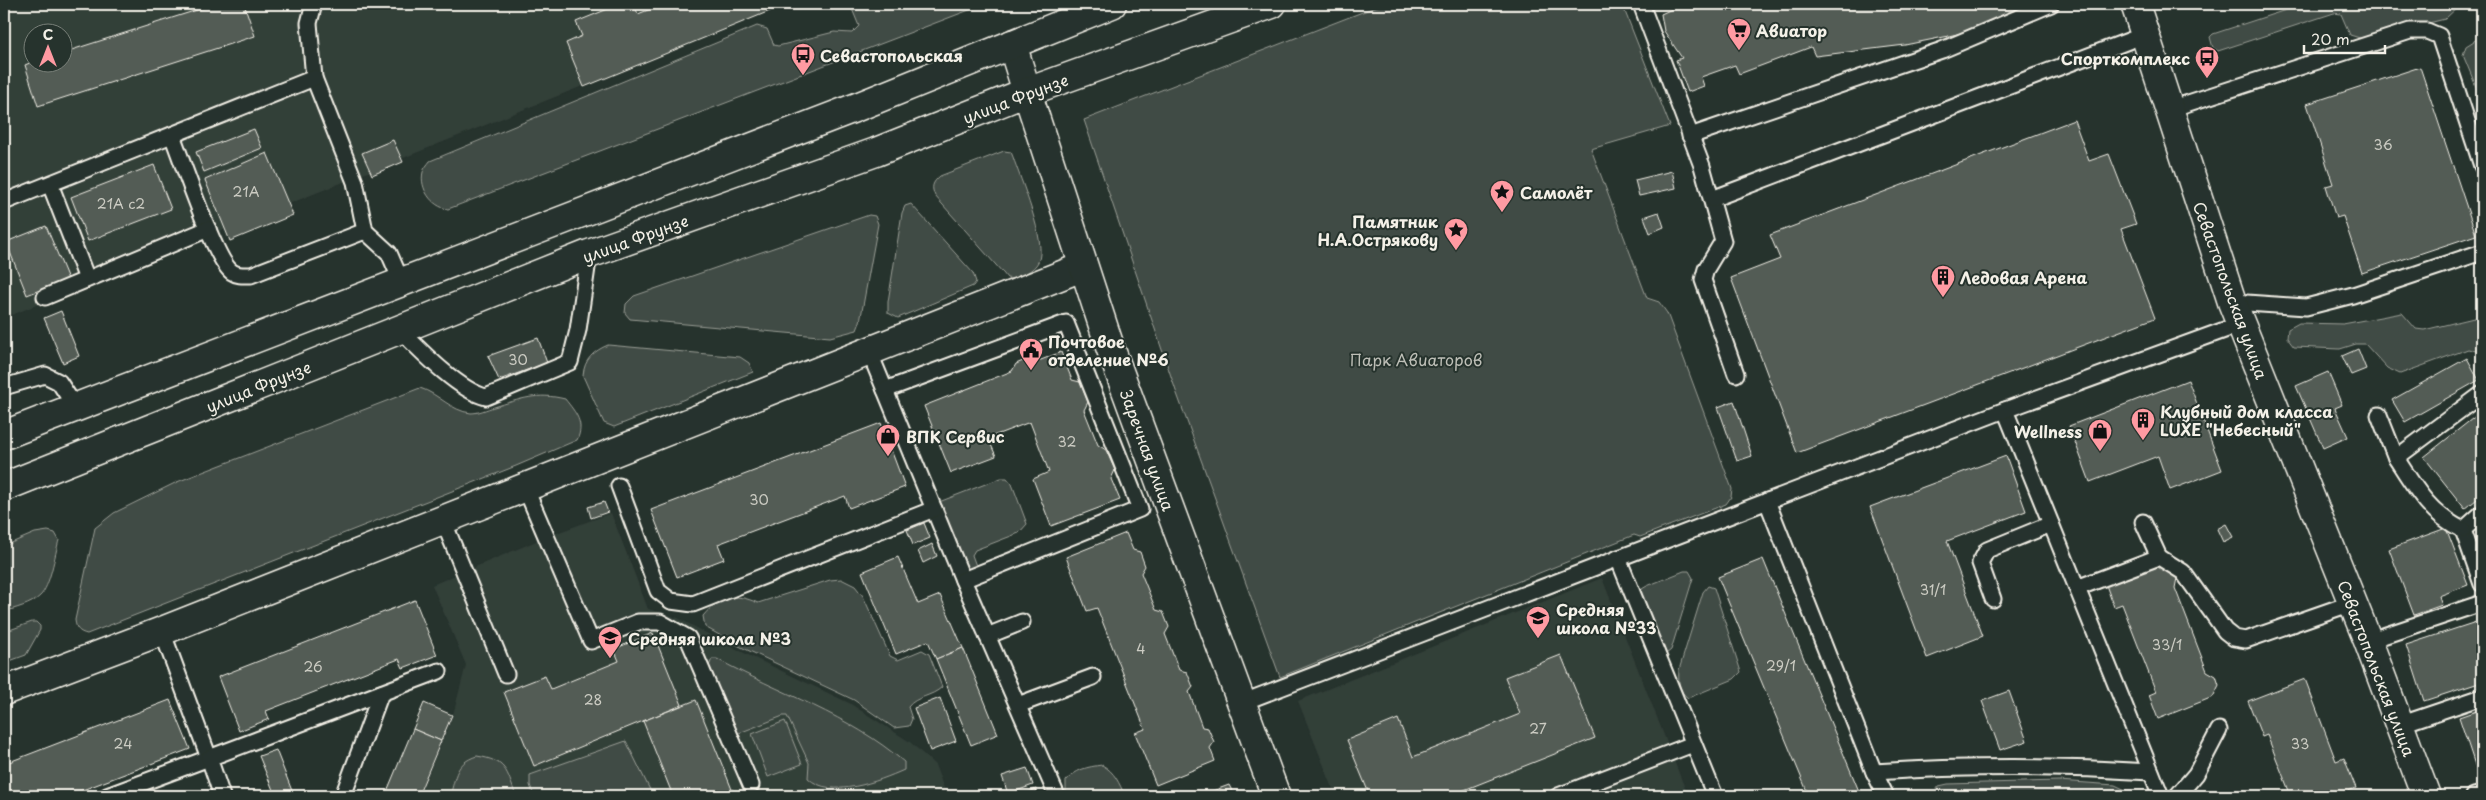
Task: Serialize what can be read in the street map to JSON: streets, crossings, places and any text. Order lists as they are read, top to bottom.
{
  "streets": {
    "main road": ["улица Фрунзе", "Севастопольская улица", "Заречная улица"]
  },
  "crossings": [
    ["улица Фрунзе", "Заречная улица"]
  ],
  "parks": ["Парк Авиаторов"],
  "places": {
    "supermarket": ["Авиатор"],
    "bus stop": ["Севастопольская", "Спорткомплекс"],
    "place": ["Самолёт", "Памятник Н.А.Острякову"],
    "building": ["Ледовая Арена", "Клубный дом класса LUXE \"Небесный\""],
    "public building": ["Почтовое отделение №6"],
    "shop": ["Wellness", "ВПК Сервис"],
    "school or university": ["Средняя школа №33", "Средняя школа №3"]
  },
  "house_numbers": [
    "36",
    "21А",
    "21А с2",
    "30",
    "32",
    "30",
    "31/1",
    "33/1",
    "4",
    "29/1",
    "26",
    "28",
    "27",
    "24",
    "33"
  ],
  "scale_bar": "20 m",
  "north": "top"
}
